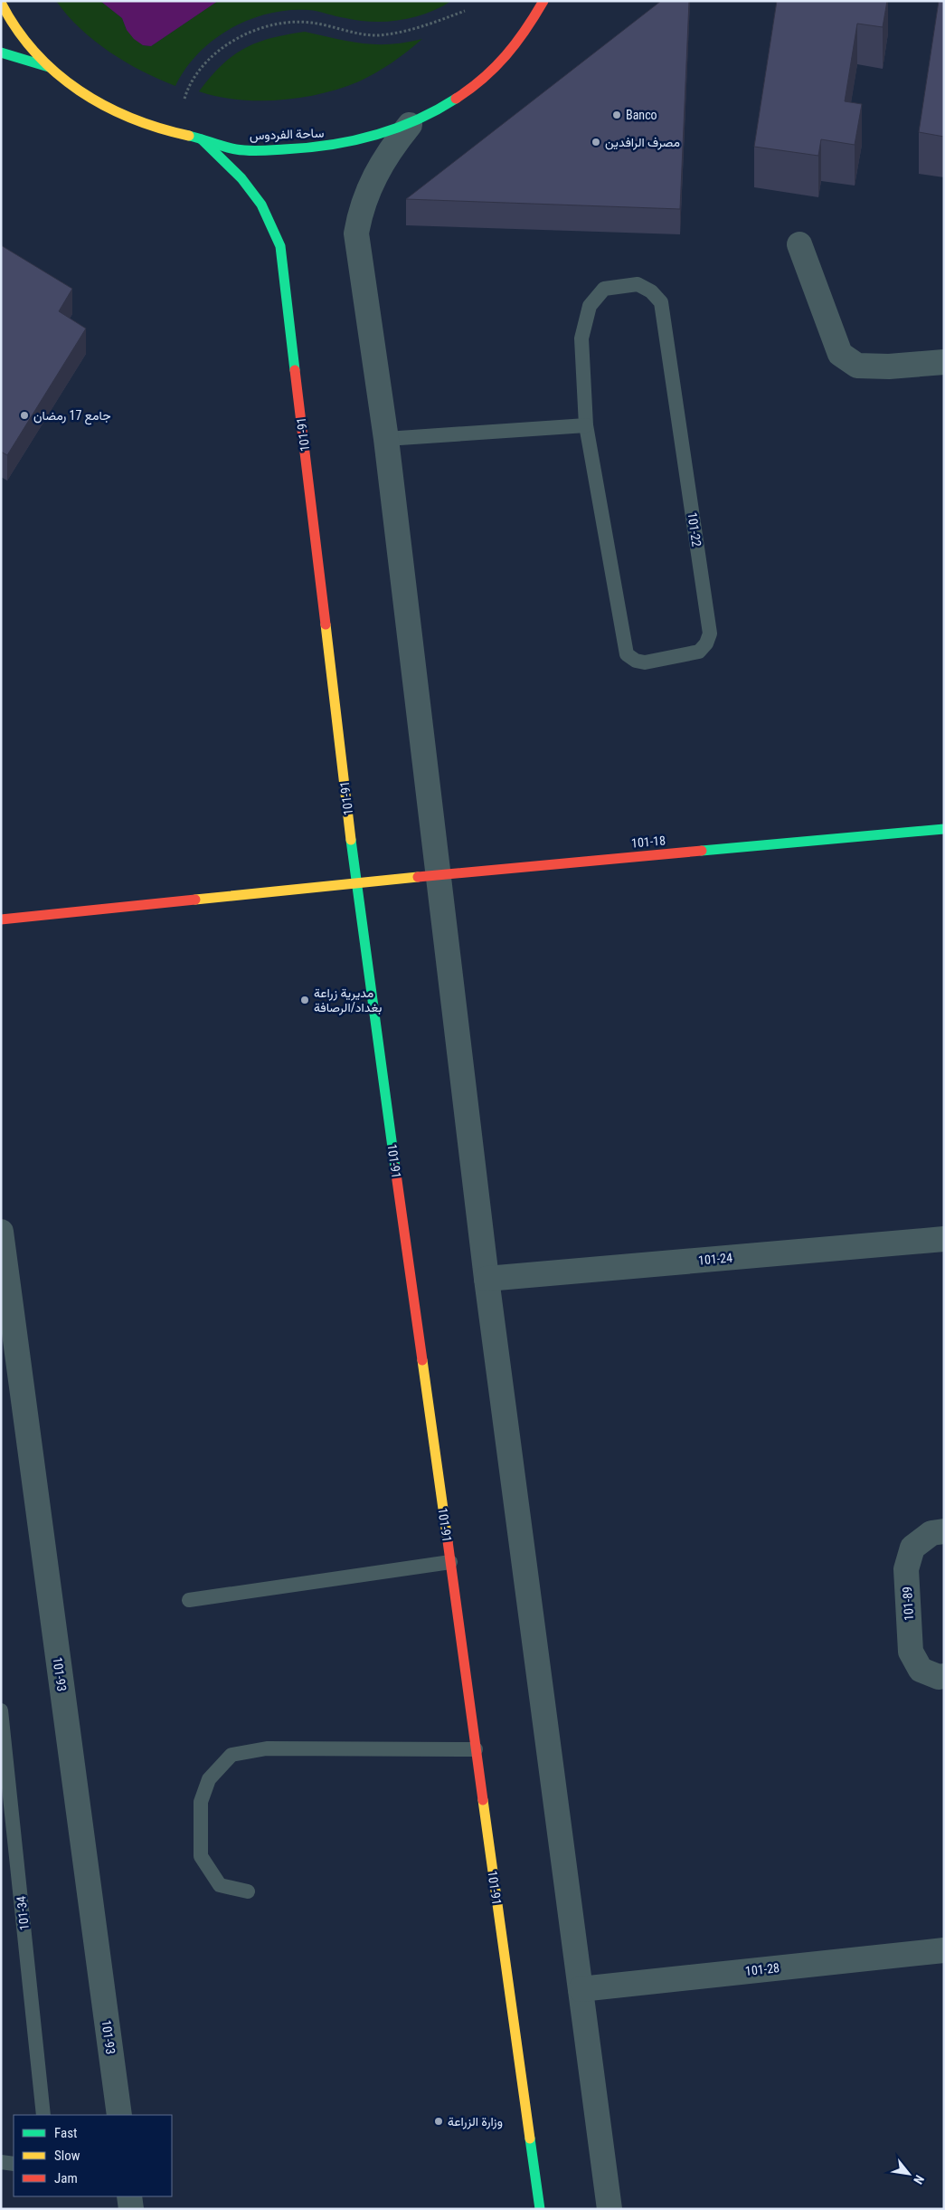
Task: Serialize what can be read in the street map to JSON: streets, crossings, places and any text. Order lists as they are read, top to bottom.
{
  "streets": {
    "street": [
      "ساحة الفردوس",
      "101-91",
      "101-18",
      "101-24",
      "101-89",
      "101-93",
      "101-28"
    ],
    "lane": ["101-22", "101-34"]
  },
  "crossings": [
    ["ساحة الفردوس", "101-91"],
    ["101-91", "101-18"]
  ],
  "places": [
    "Banco",
    "مصرف الرافدين",
    "جامع 17 رمضان",
    "مديرية زراعة بغداد/الرصافة",
    "وزارة الزراعة"
  ],
  "legend": ["Fast", "Slow", "Jam"],
  "north": "bottom right"
}
